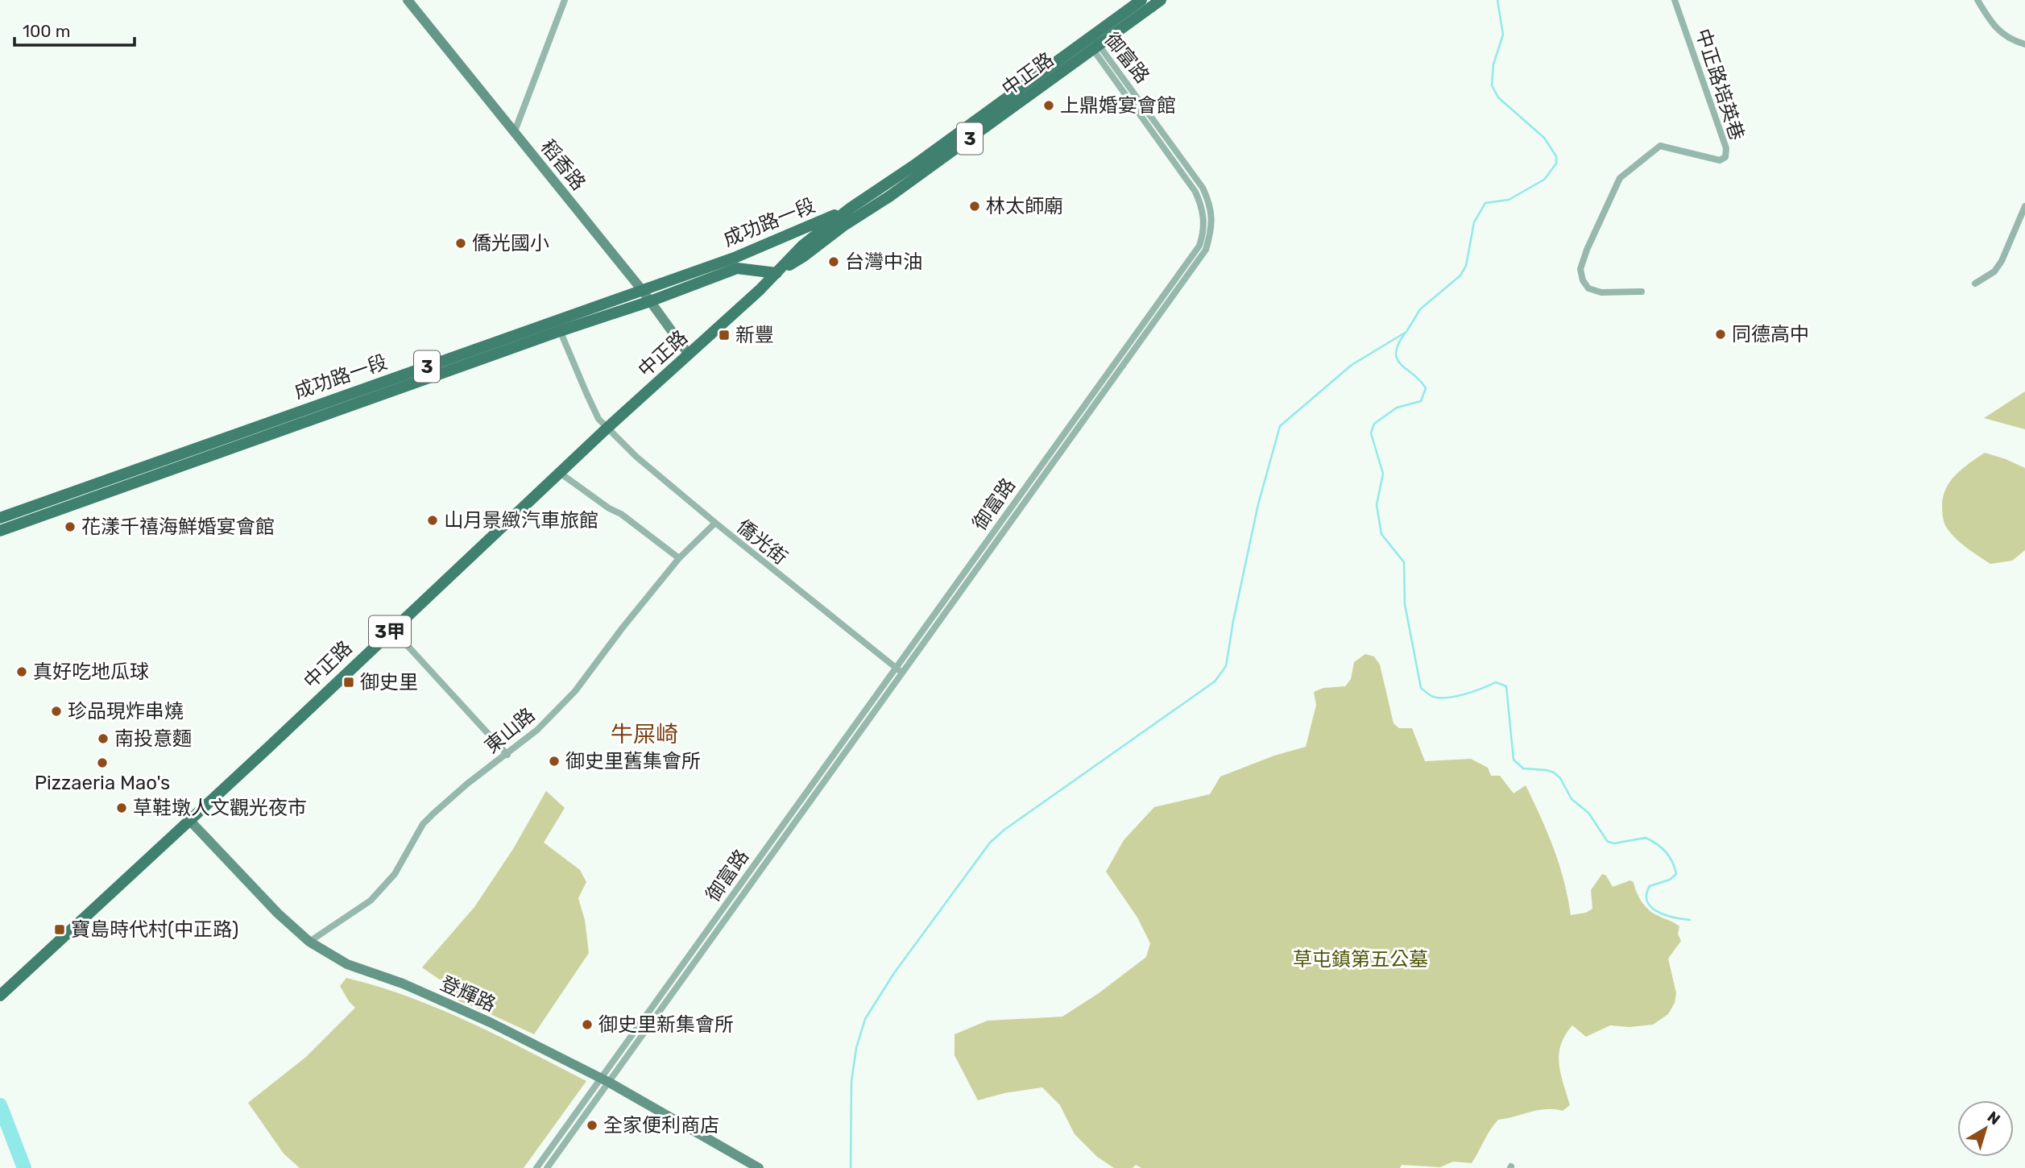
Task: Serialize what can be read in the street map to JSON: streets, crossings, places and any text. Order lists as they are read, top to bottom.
{
  "streets": {
    "main road": [
      "中正路",
      "3",
      "成功路一段",
      "3甲"
    ],
    "street": [
      "御富路",
      "中正路培英巷",
      "稻香路",
      "僑光街",
      "東山路",
      "登輝路"
    ]
  },
  "crossings": [
    ["御富路", "中正路"],
    ["御富路", "僑光街"],
    ["御富路", "登輝路"],
    ["中正路", "稻香路"],
    ["中正路", "成功路一段"],
    ["中正路", "僑光街"],
    ["中正路", "登輝路"],
    ["稻香路", "成功路一段"],
    ["成功路一段", "僑光街"],
    ["僑光街", "東山路"],
    ["東山路", "登輝路"]
  ],
  "districts": ["牛屎崎"],
  "parks": ["草屯鎮第五公墓"],
  "places": {
    "other": [
      "上鼎婚宴會館",
      "林太師廟",
      "僑光國小",
      "台灣中油",
      "同德高中",
      "山月景緻汽車旅館",
      "花漾千禧海鮮婚宴會館",
      "真好吃地瓜球",
      "珍品現炸串燒",
      "南投意麵",
      "御史里舊集會所",
      "Pizzaeria Mao's",
      "草鞋墩人文觀光夜市",
      "御史里新集會所",
      "全家便利商店"
    ],
    "transit": ["新豐", "御史里", "寶島時代村(中正路)"]
  },
  "scale_bar": "100 m",
  "north": "top right"
}
